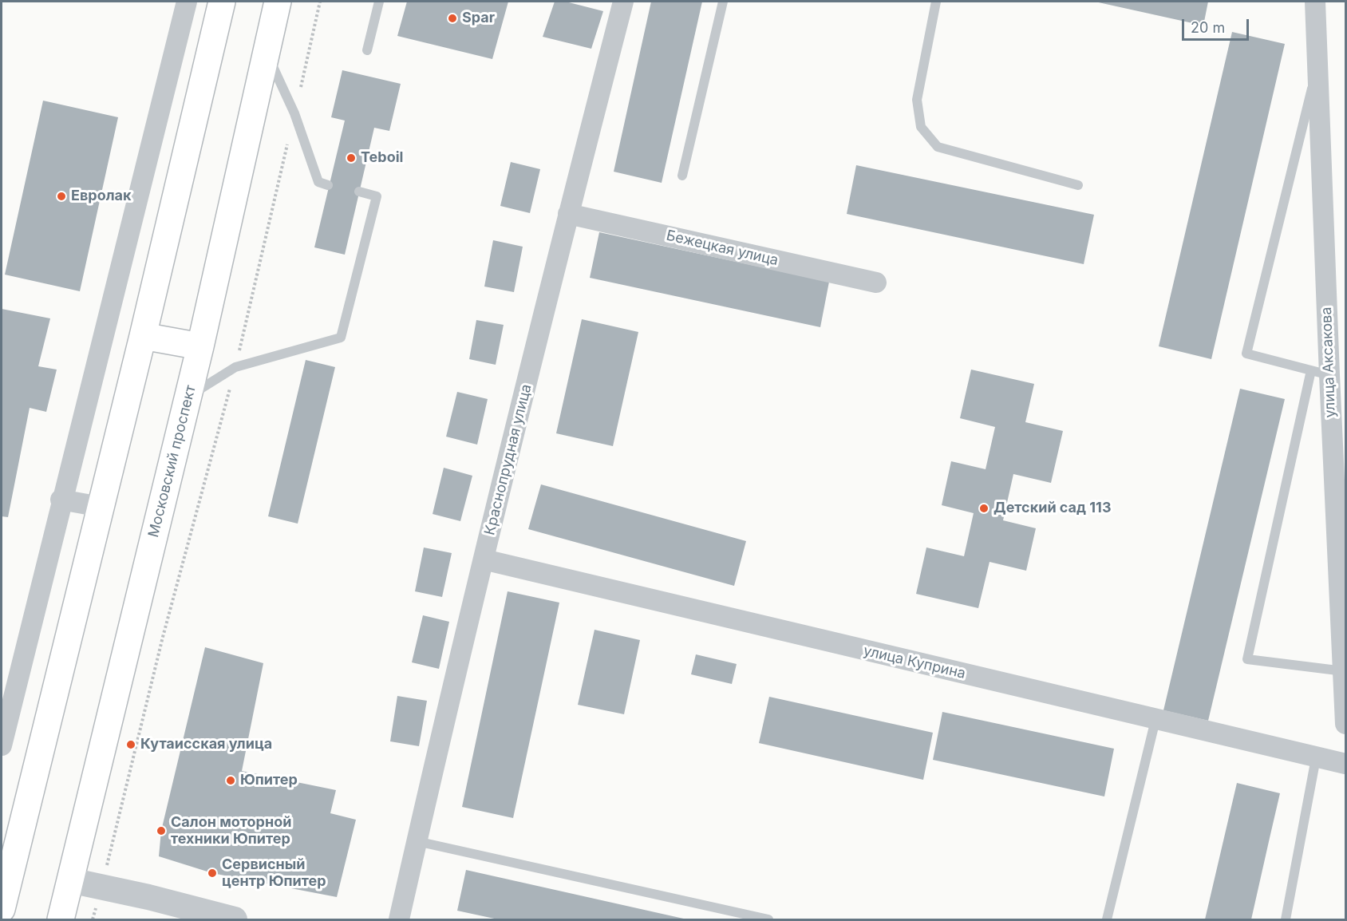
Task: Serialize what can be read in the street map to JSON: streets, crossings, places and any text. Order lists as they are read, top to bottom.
{
  "streets": {
    "main road": ["Московский проспект"],
    "street": [
      "Бежецкая улица",
      "улица Аксакова",
      "Краснопрудная улица",
      "улица Куприна"
    ]
  },
  "crossings": [
    ["Бежецкая улица", "Краснопрудная улица"],
    ["Краснопрудная улица", "улица Куприна"]
  ],
  "places": [
    "Spar",
    "Teboil",
    "Евролак",
    "Детский сад 113",
    "Кутаисская улица",
    "Юпитер",
    "Салон моторной техники Юпитер",
    "Сервисный центр Юпитер"
  ],
  "scale_bar": "20 m"
}
